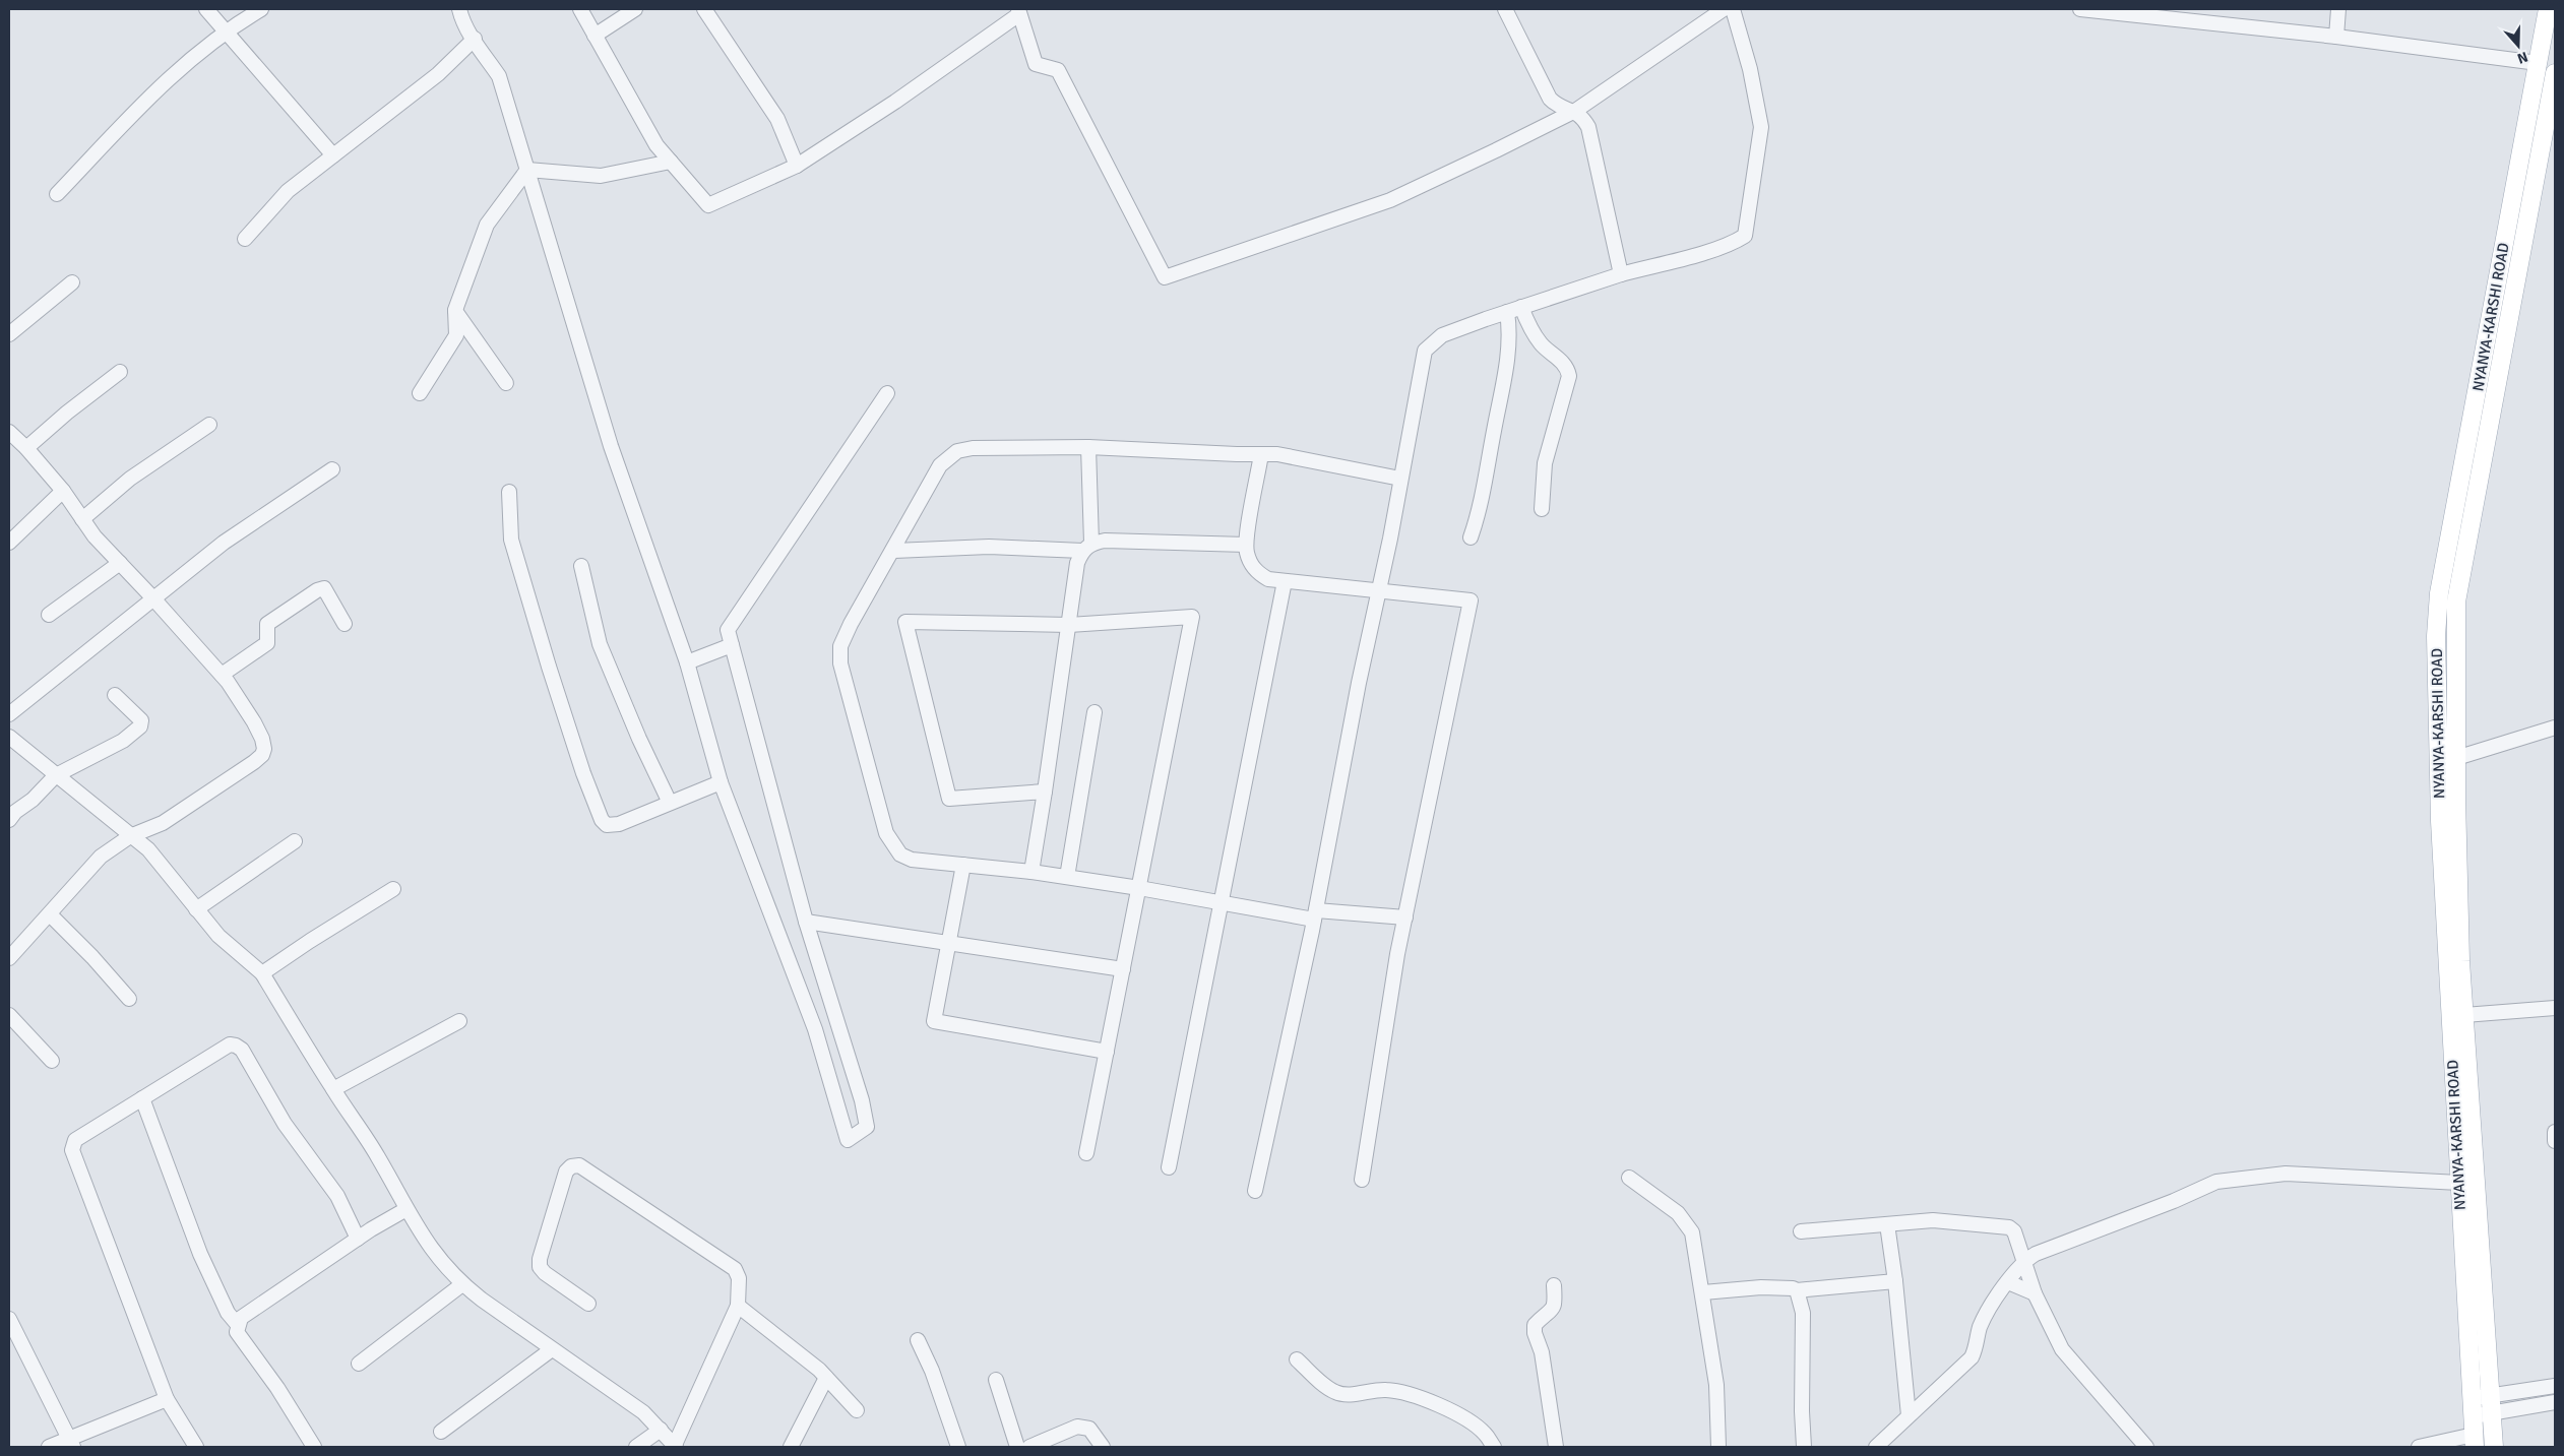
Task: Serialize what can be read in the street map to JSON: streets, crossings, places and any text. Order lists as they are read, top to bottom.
{
  "streets": {
    "main road": ["NYANYA-KARSHI ROAD"]
  },
  "north": "bottom"
}
